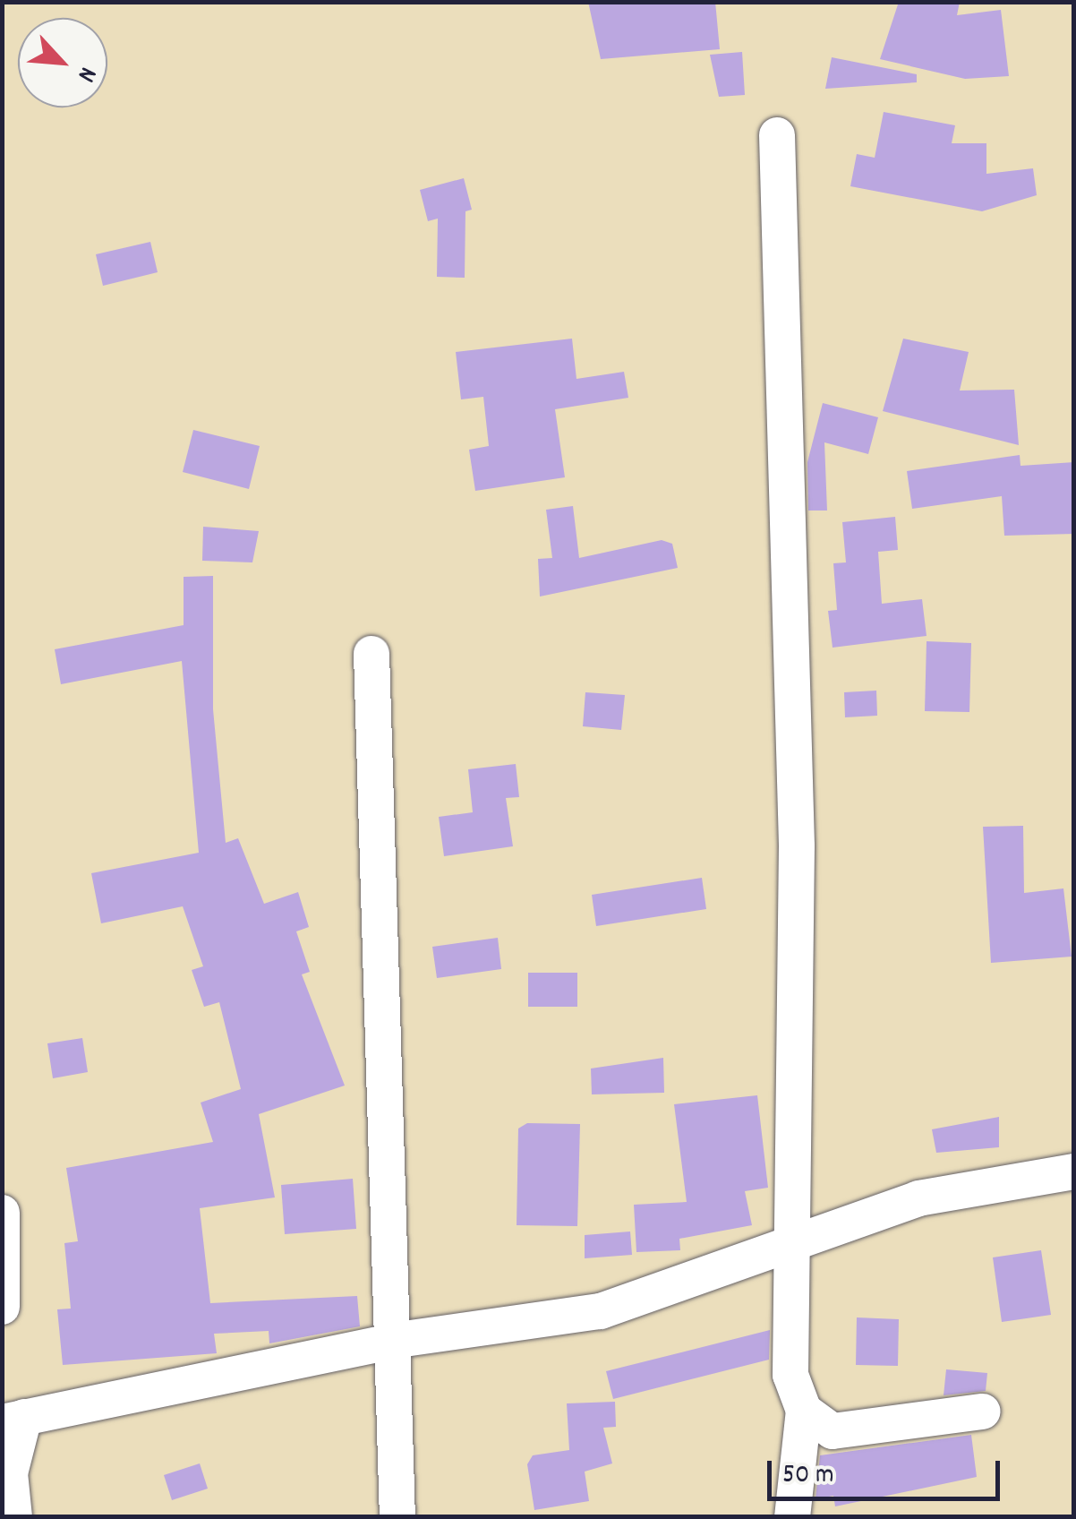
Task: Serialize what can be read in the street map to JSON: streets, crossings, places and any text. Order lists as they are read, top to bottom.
{
  "scale_bar": "50 m",
  "north": "bottom right"
}
